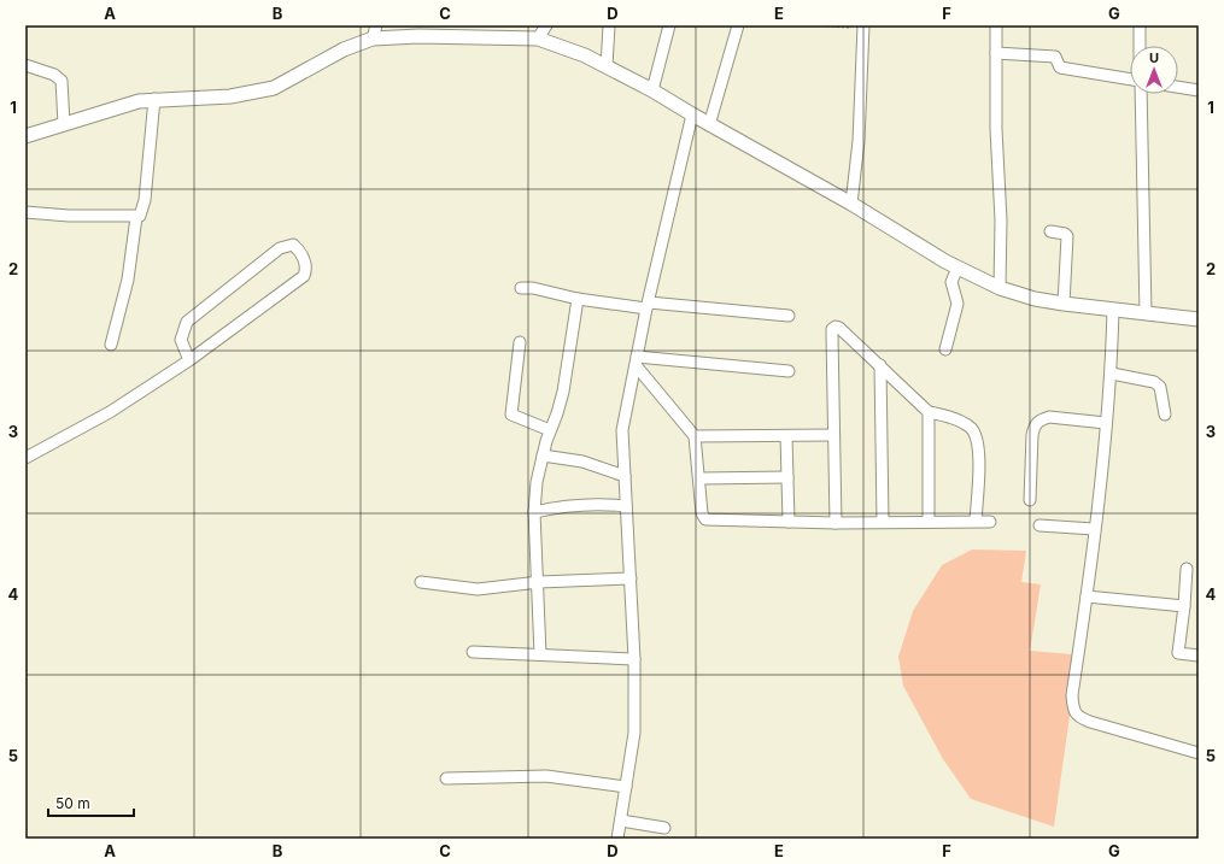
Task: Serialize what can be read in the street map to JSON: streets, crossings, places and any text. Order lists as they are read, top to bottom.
{
  "scale_bar": "50 m",
  "north": "top",
  "grid": {
    "columns": [
      "A",
      "B",
      "C",
      "D",
      "E",
      "F",
      "G"
    ],
    "rows": [
      "1",
      "2",
      "3",
      "4",
      "5"
    ]
  }
}
